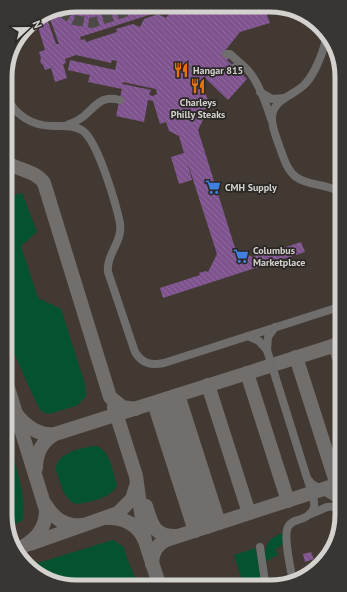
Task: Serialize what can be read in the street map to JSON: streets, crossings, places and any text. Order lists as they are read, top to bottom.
{
  "places": {
    "restaurant": ["Hangar 815", "Charleys Philly Steaks"],
    "supermarket": ["CMH Supply", "Columbus Marketplace"]
  },
  "north": "right"
}
